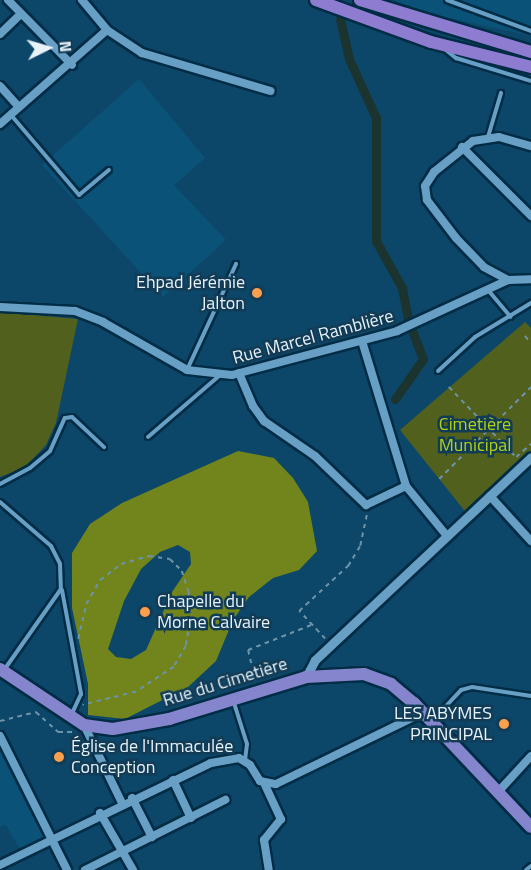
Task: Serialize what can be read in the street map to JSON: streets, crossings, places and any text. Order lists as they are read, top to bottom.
{
  "streets": {
    "main road": ["Rue du Cimetière"],
    "street": ["Rue Marcel Ramblière"]
  },
  "parks": ["Cimetière Municipal"],
  "places": [
    "Ehpad Jérémie Jalton",
    "Chapelle du Morne Calvaire",
    "LES ABYMES PRINCIPAL",
    "Église de l'Immaculée Conception"
  ],
  "north": "right"
}
